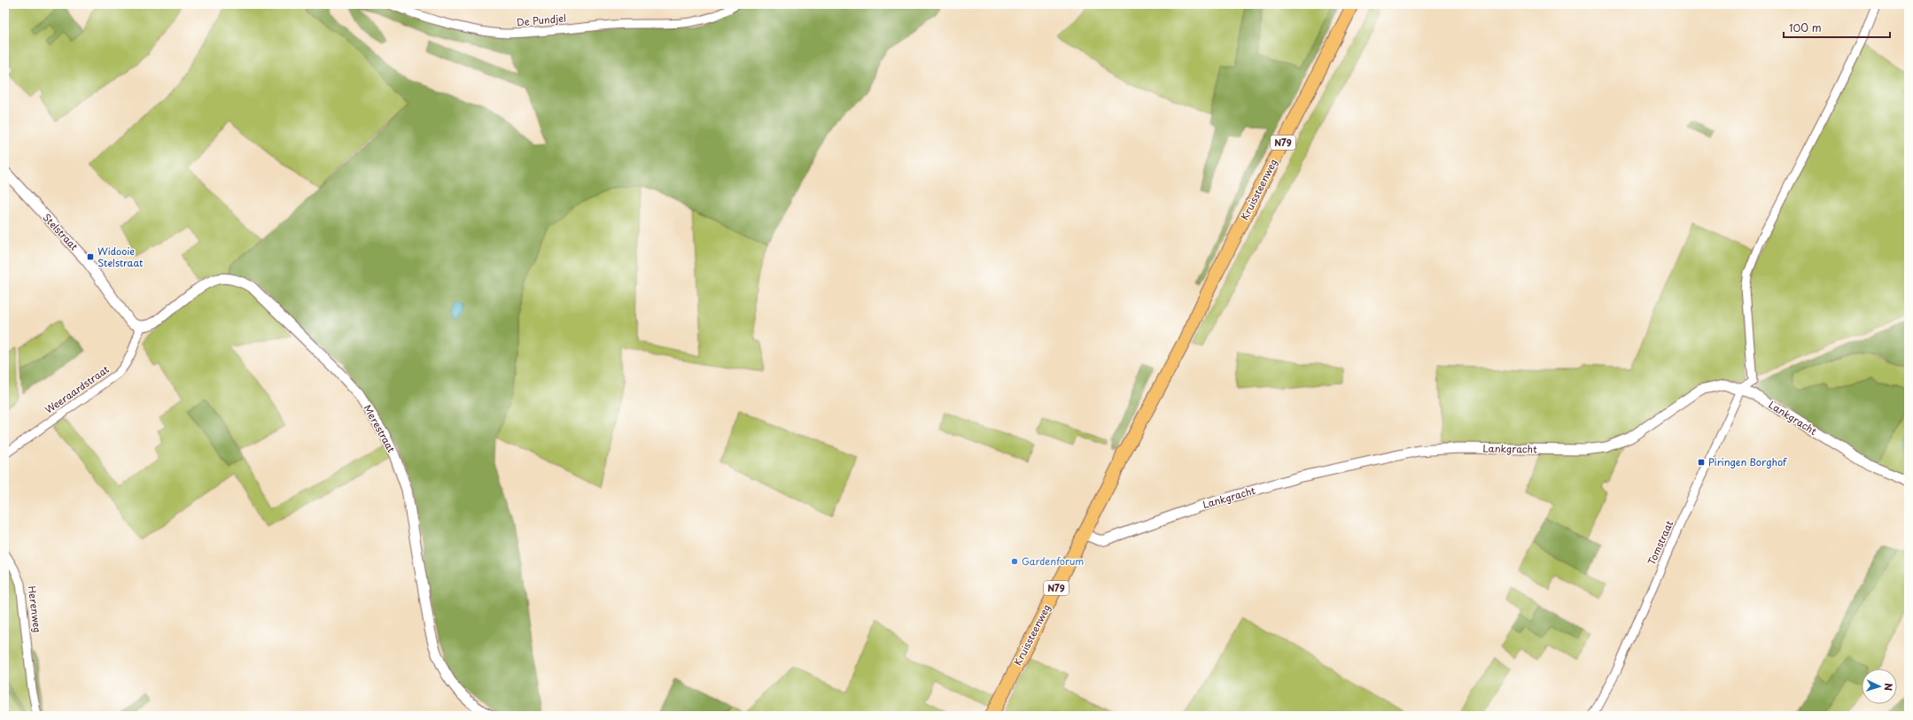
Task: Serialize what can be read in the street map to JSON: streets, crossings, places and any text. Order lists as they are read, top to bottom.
{
  "streets": {
    "main road": ["N79", "Kruissteenweg"],
    "street": [
      "De Pundjel",
      "Stelstraat",
      "Weeraardstraat",
      "Lankgracht",
      "Merestraat",
      "Tomstraat",
      "Herenweg"
    ]
  },
  "crossings": [
    ["Kruissteenweg", "Lankgracht"],
    ["Stelstraat", "Weeraardstraat"],
    ["Stelstraat", "Merestraat"],
    ["Weeraardstraat", "Merestraat"],
    ["Lankgracht", "Tomstraat"]
  ],
  "places": {
    "transit": ["Widooie Stelstraat", "Piringen Borghof"],
    "other": ["Gardenforum"]
  },
  "scale_bar": "100 m",
  "north": "right"
}
